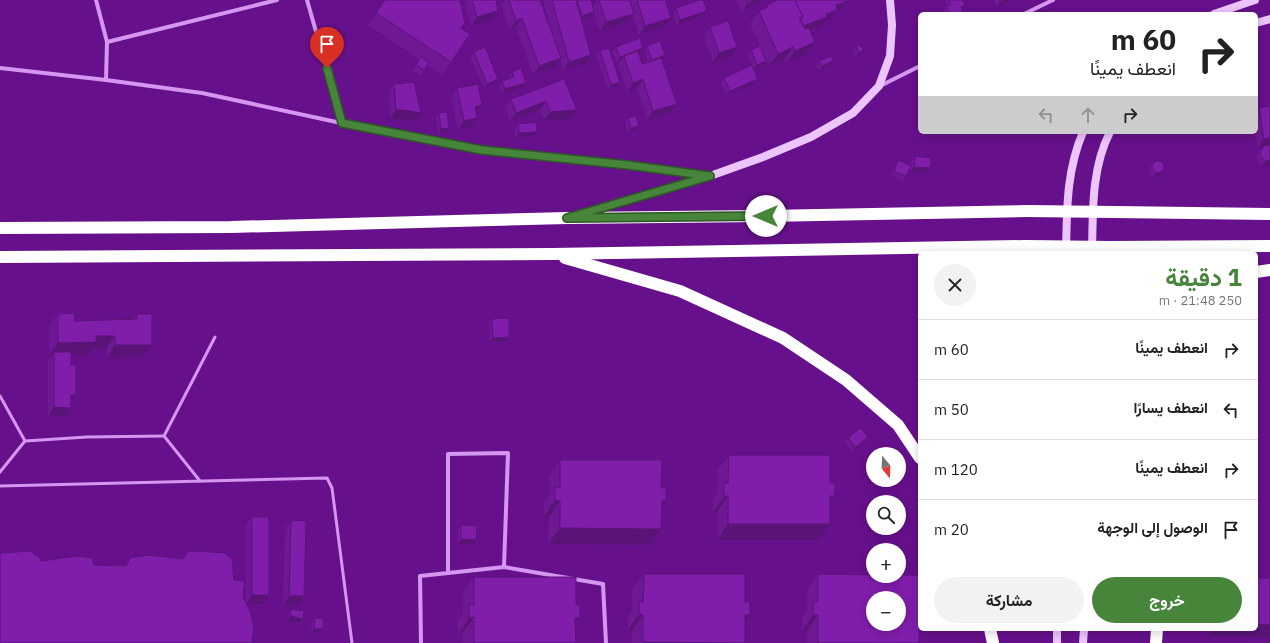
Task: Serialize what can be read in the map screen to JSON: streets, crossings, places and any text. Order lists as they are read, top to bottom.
{
  "north": "bottom",
  "page": {
    "turn": ["60 m", "انعطف يمينًا"],
    "heading": ["1 دقيقة", "250 m · 21:48"],
    "list": [
      {
        "name": "انعطف يمينًا",
        "value": "60 m"
      },
      {
        "name": "انعطف يسارًا",
        "value": "50 m"
      },
      {
        "name": "انعطف يمينًا",
        "value": "120 m"
      },
      {
        "name": "الوصول إلى الوجهة",
        "value": "20 m"
      }
    ],
    "map_buttons": ["+", "−"],
    "buttons": ["خروج", "مشاركة"]
  }
}
